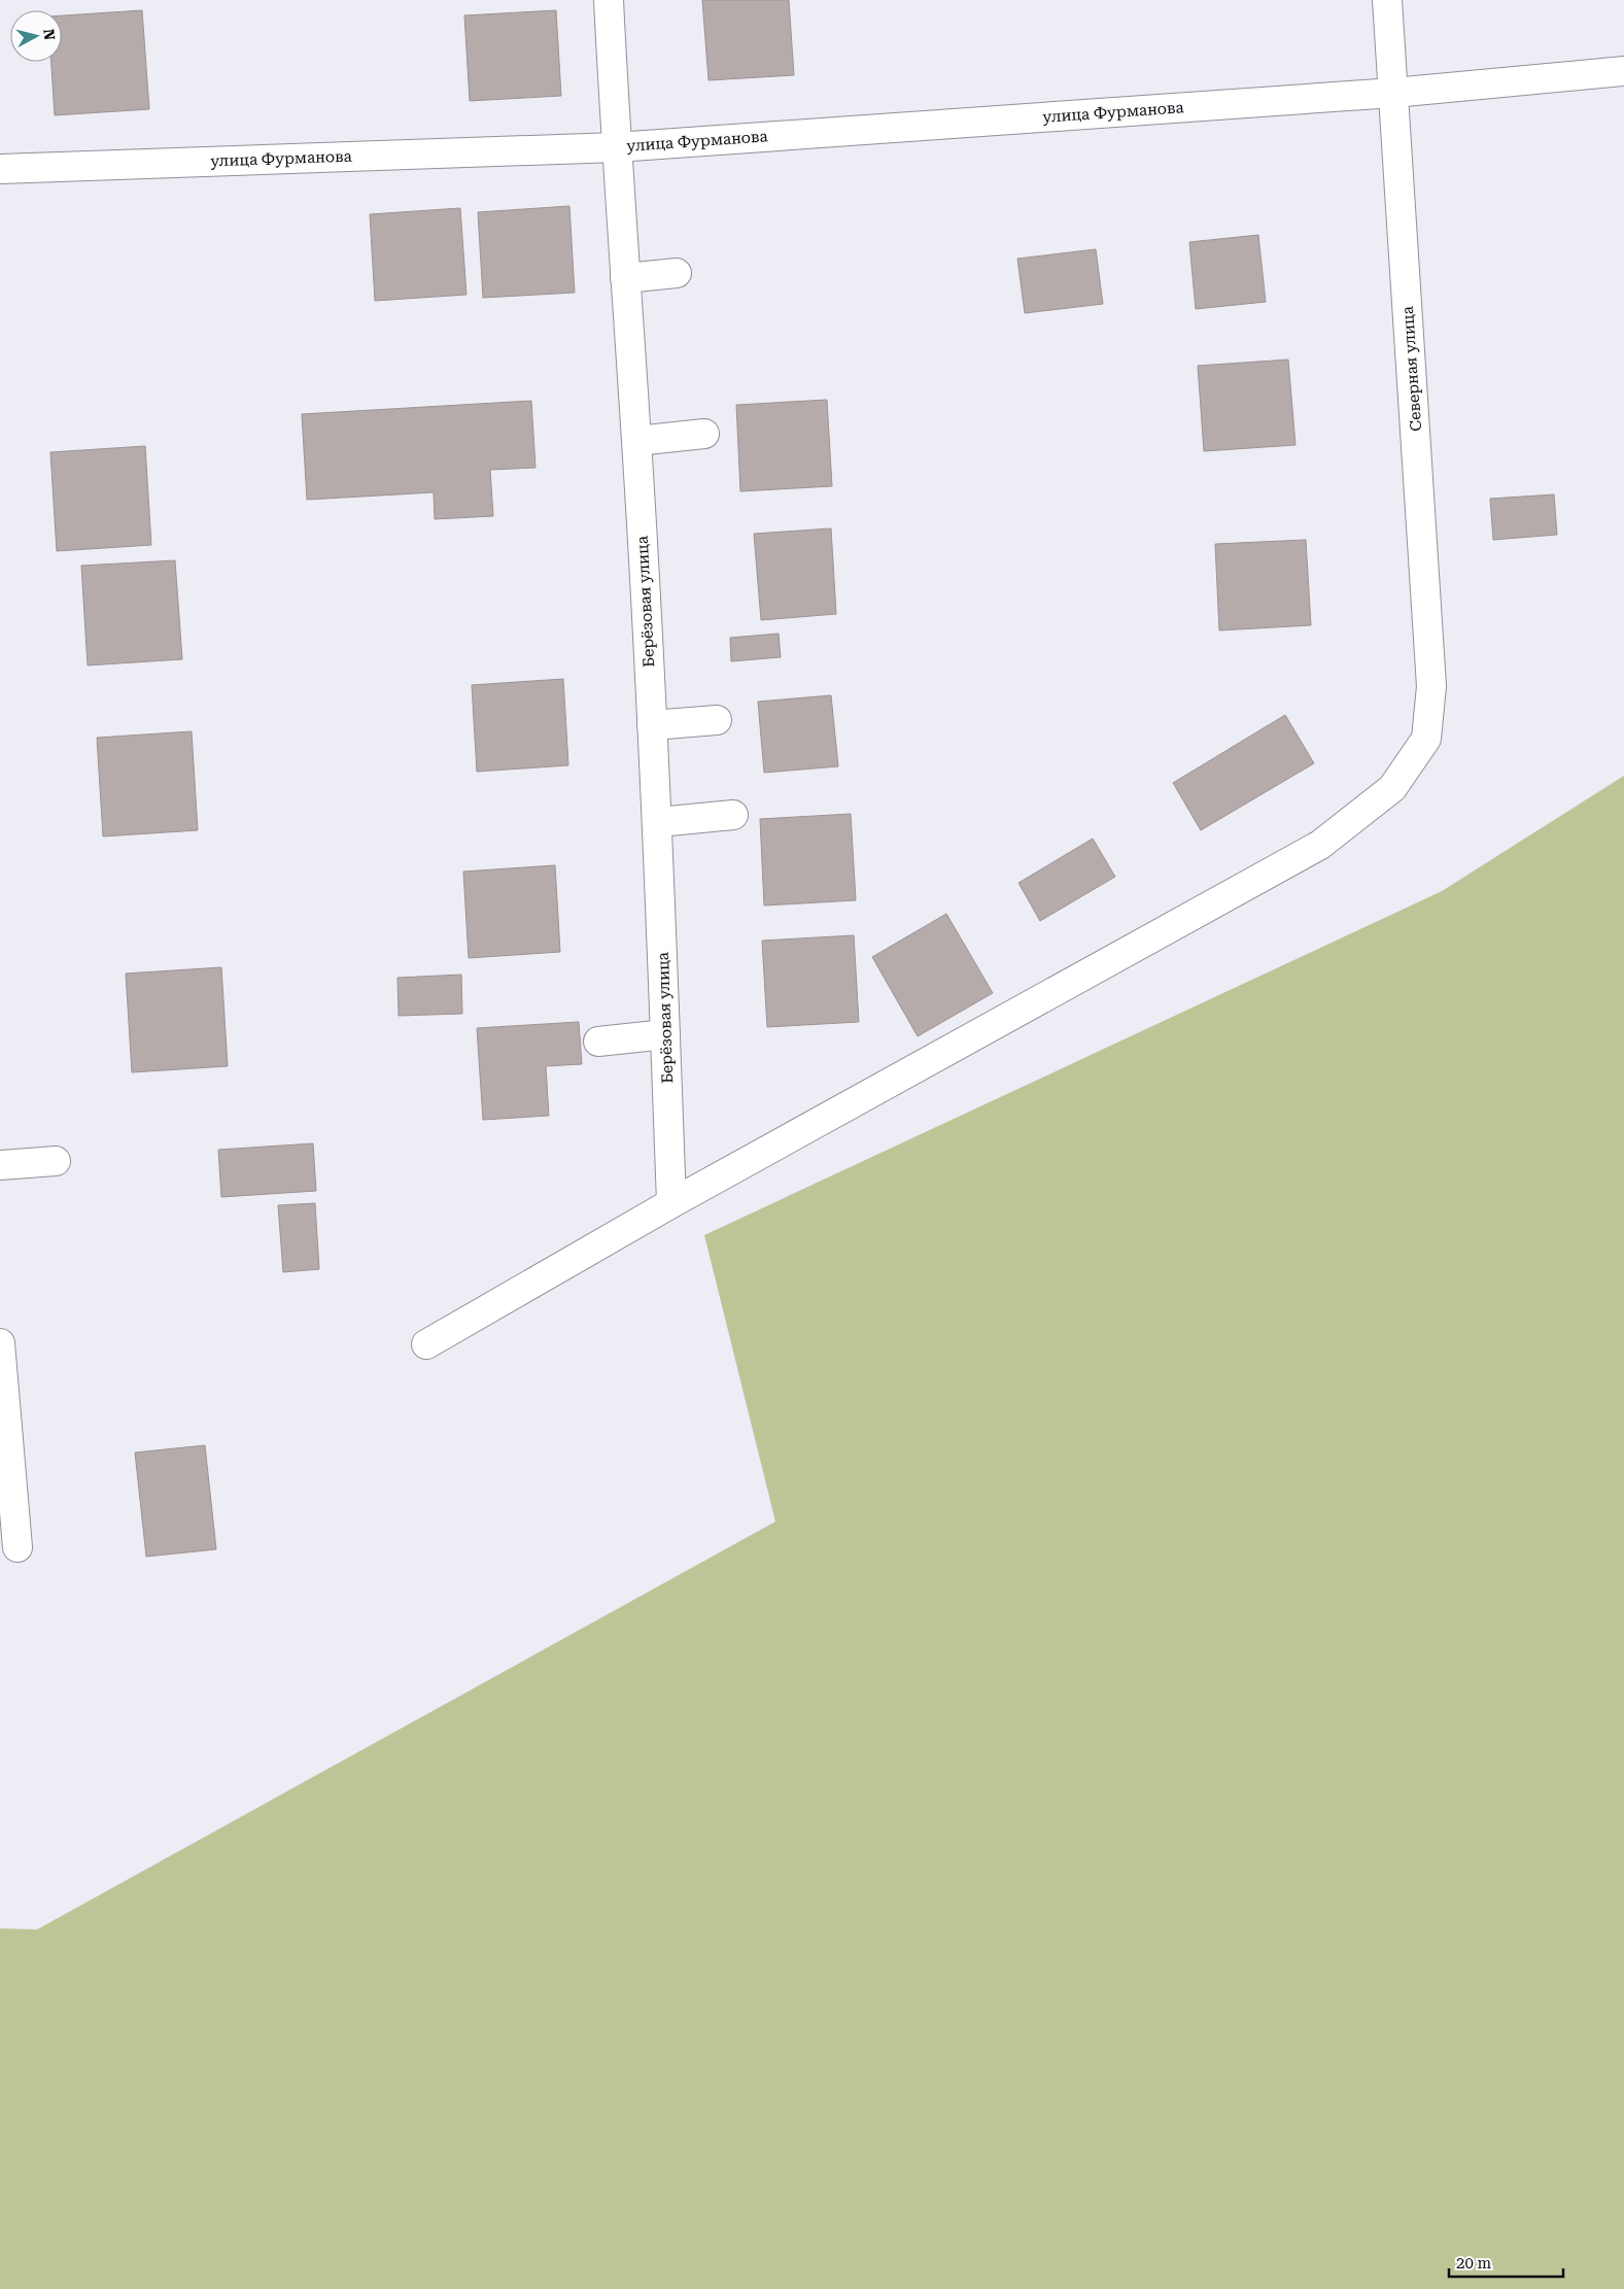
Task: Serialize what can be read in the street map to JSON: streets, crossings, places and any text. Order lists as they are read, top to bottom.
{
  "streets": {
    "street": ["улица Фурманова", "Северная улица", "Берёзовая улица"]
  },
  "crossings": [
    ["улица Фурманова", "Северная улица"],
    ["улица Фурманова", "Берёзовая улица"],
    ["Северная улица", "Берёзовая улица"]
  ],
  "scale_bar": "20 m",
  "north": "right"
}
